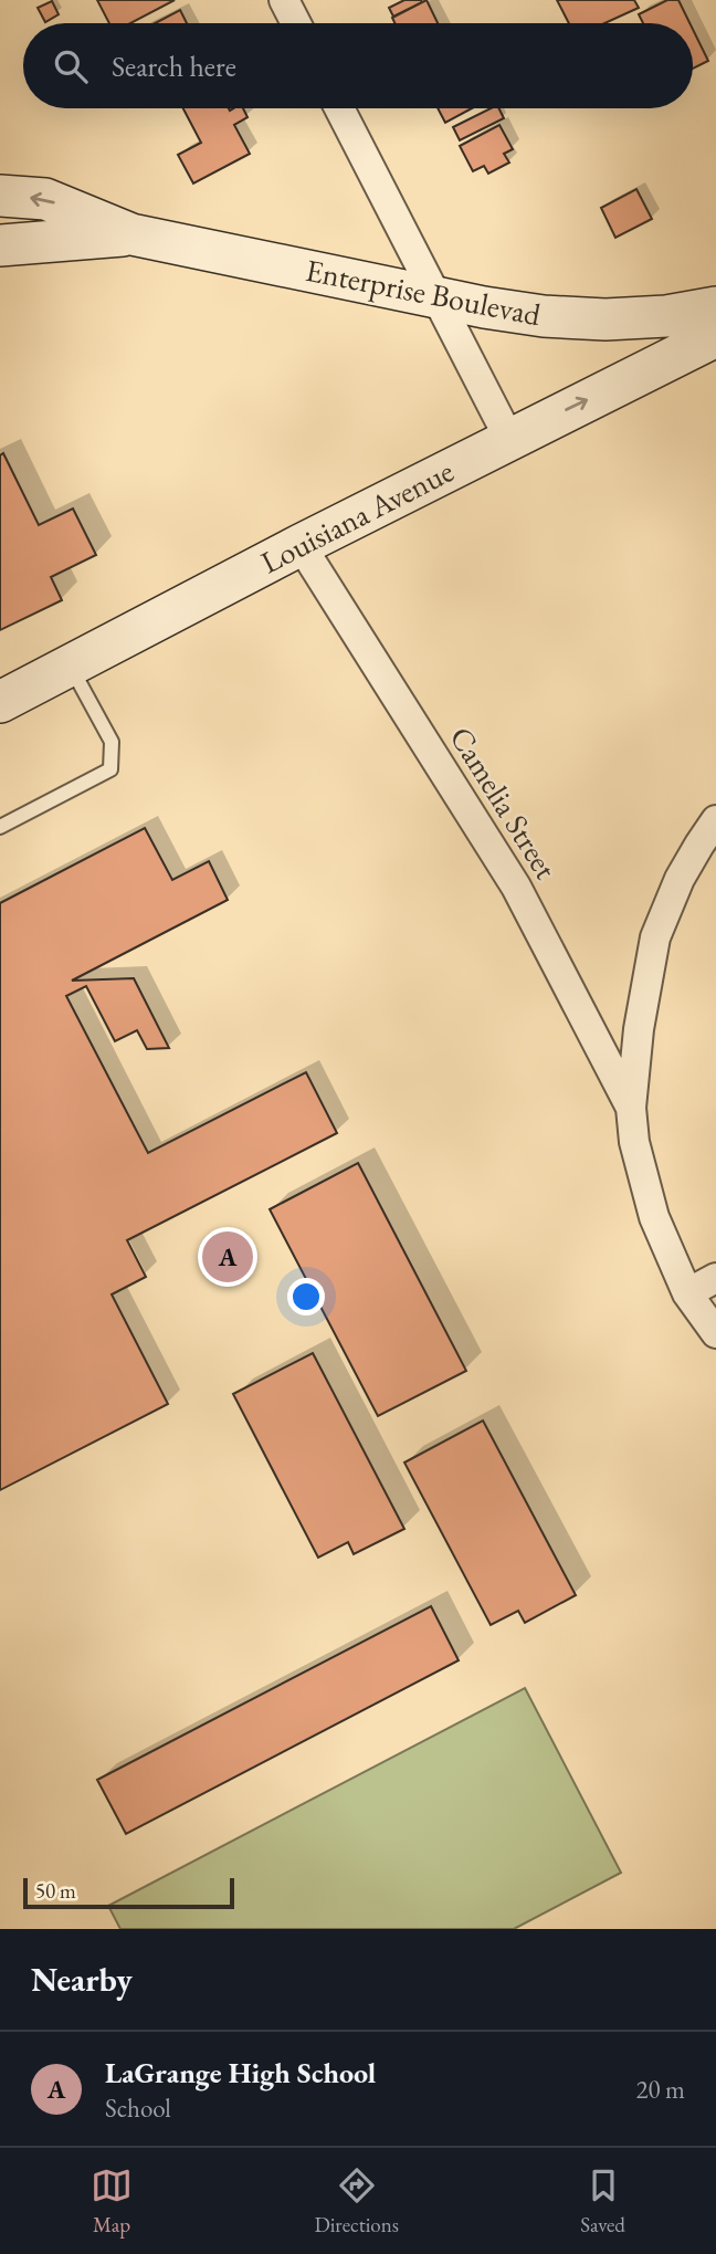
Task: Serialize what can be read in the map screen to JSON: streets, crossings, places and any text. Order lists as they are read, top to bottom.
{
  "streets": {
    "main road": ["Enterprise Boulevad", "Louisiana Avenue"],
    "street": ["Camelia Street"]
  },
  "crossings": [
    ["Louisiana Avenue", "Camelia Street"]
  ],
  "scale_bar": "50 m",
  "page": {
    "search": "Search here",
    "pins": "A",
    "scale": "50 m",
    "heading": "Nearby",
    "list": [
      {
        "mark": "A",
        "name": "LaGrange High School",
        "note": "School",
        "value": "20 m"
      }
    ],
    "nav": ["Map", "Directions", "Saved"]
  }
}
